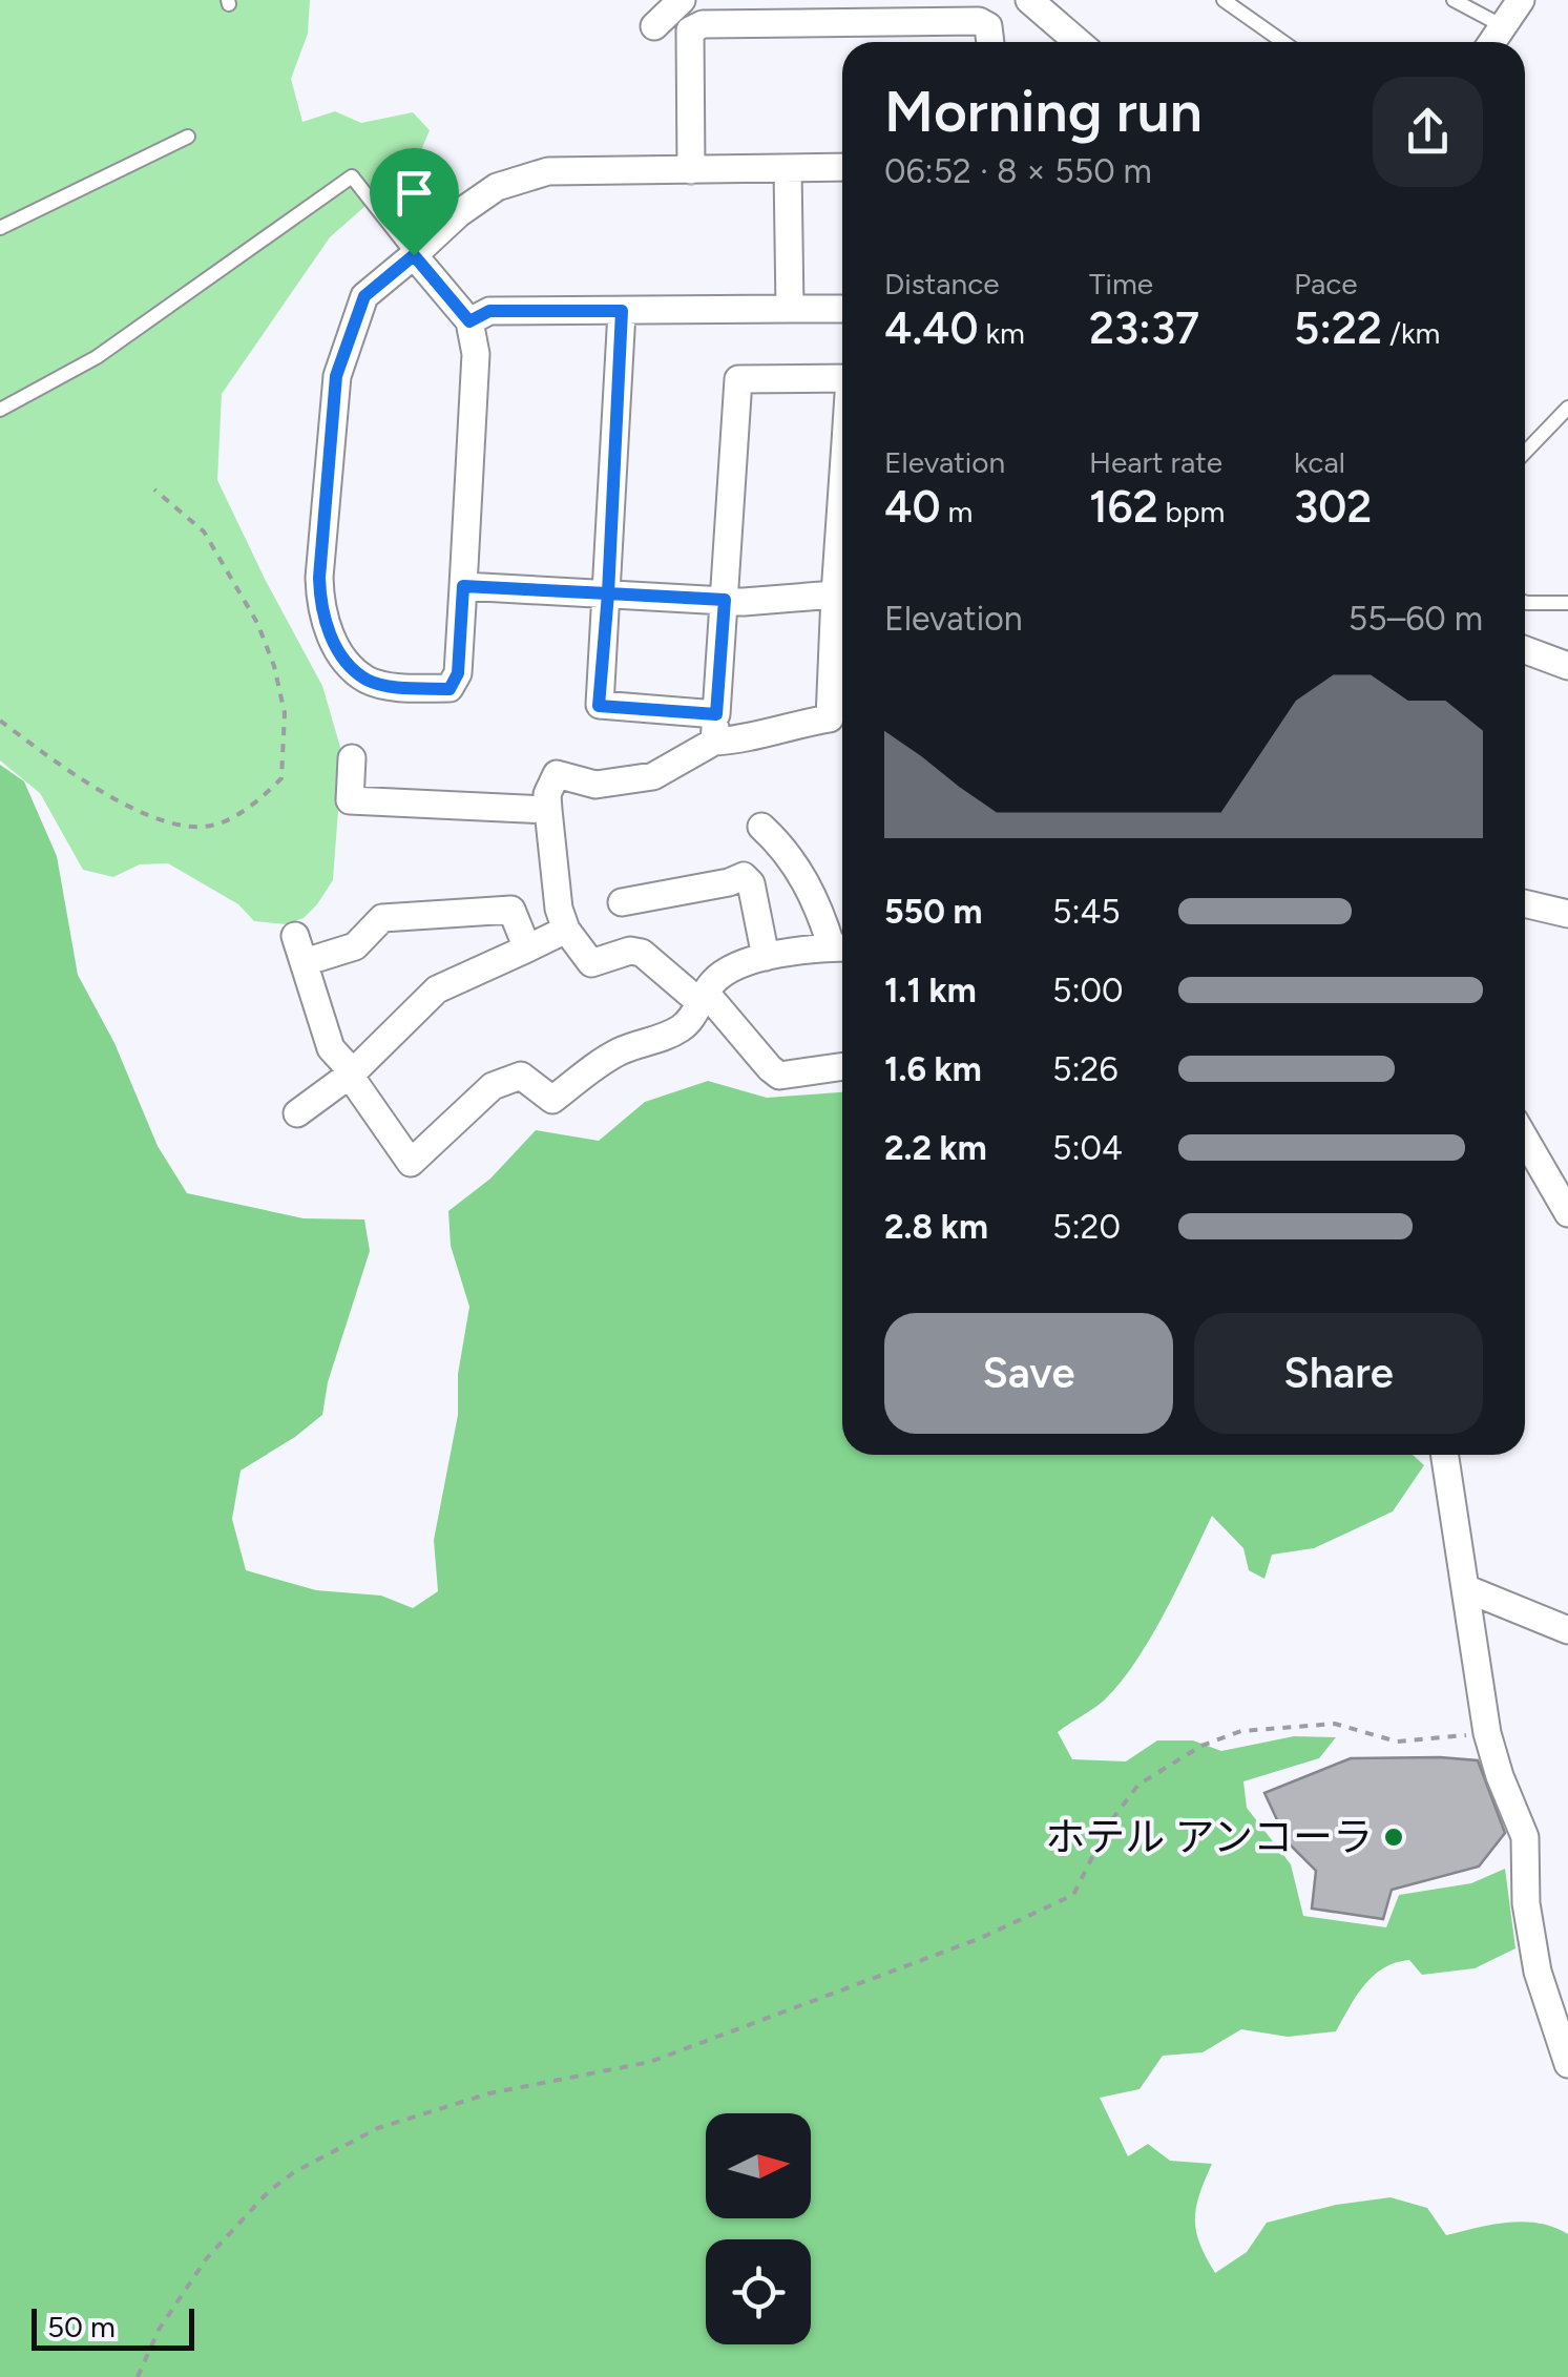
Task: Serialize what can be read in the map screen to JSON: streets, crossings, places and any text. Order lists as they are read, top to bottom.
{
  "places": ["ホテル アンコーラ"],
  "scale_bar": "50 m",
  "north": "right",
  "page": {
    "heading": ["Morning run", "06:52 · 8 × 550 m"],
    "stats": [
      ["Distance", "4.40 km"],
      ["Time", "23:37"],
      ["Pace", "5:22 /km"],
      ["Elevation", "40 m"],
      ["Heart rate", "162 bpm"],
      ["kcal", "302"]
    ],
    "chart": ["Elevation", "55–60 m"],
    "list": [
      {
        "name": "550 m",
        "note": "5:45"
      },
      {
        "name": "1.1 km",
        "note": "5:00"
      },
      {
        "name": "1.6 km",
        "note": "5:26"
      },
      {
        "name": "2.2 km",
        "note": "5:04"
      },
      {
        "name": "2.8 km",
        "note": "5:20"
      }
    ],
    "buttons": ["Save", "Share"],
    "scale": "50 m"
  }
}
